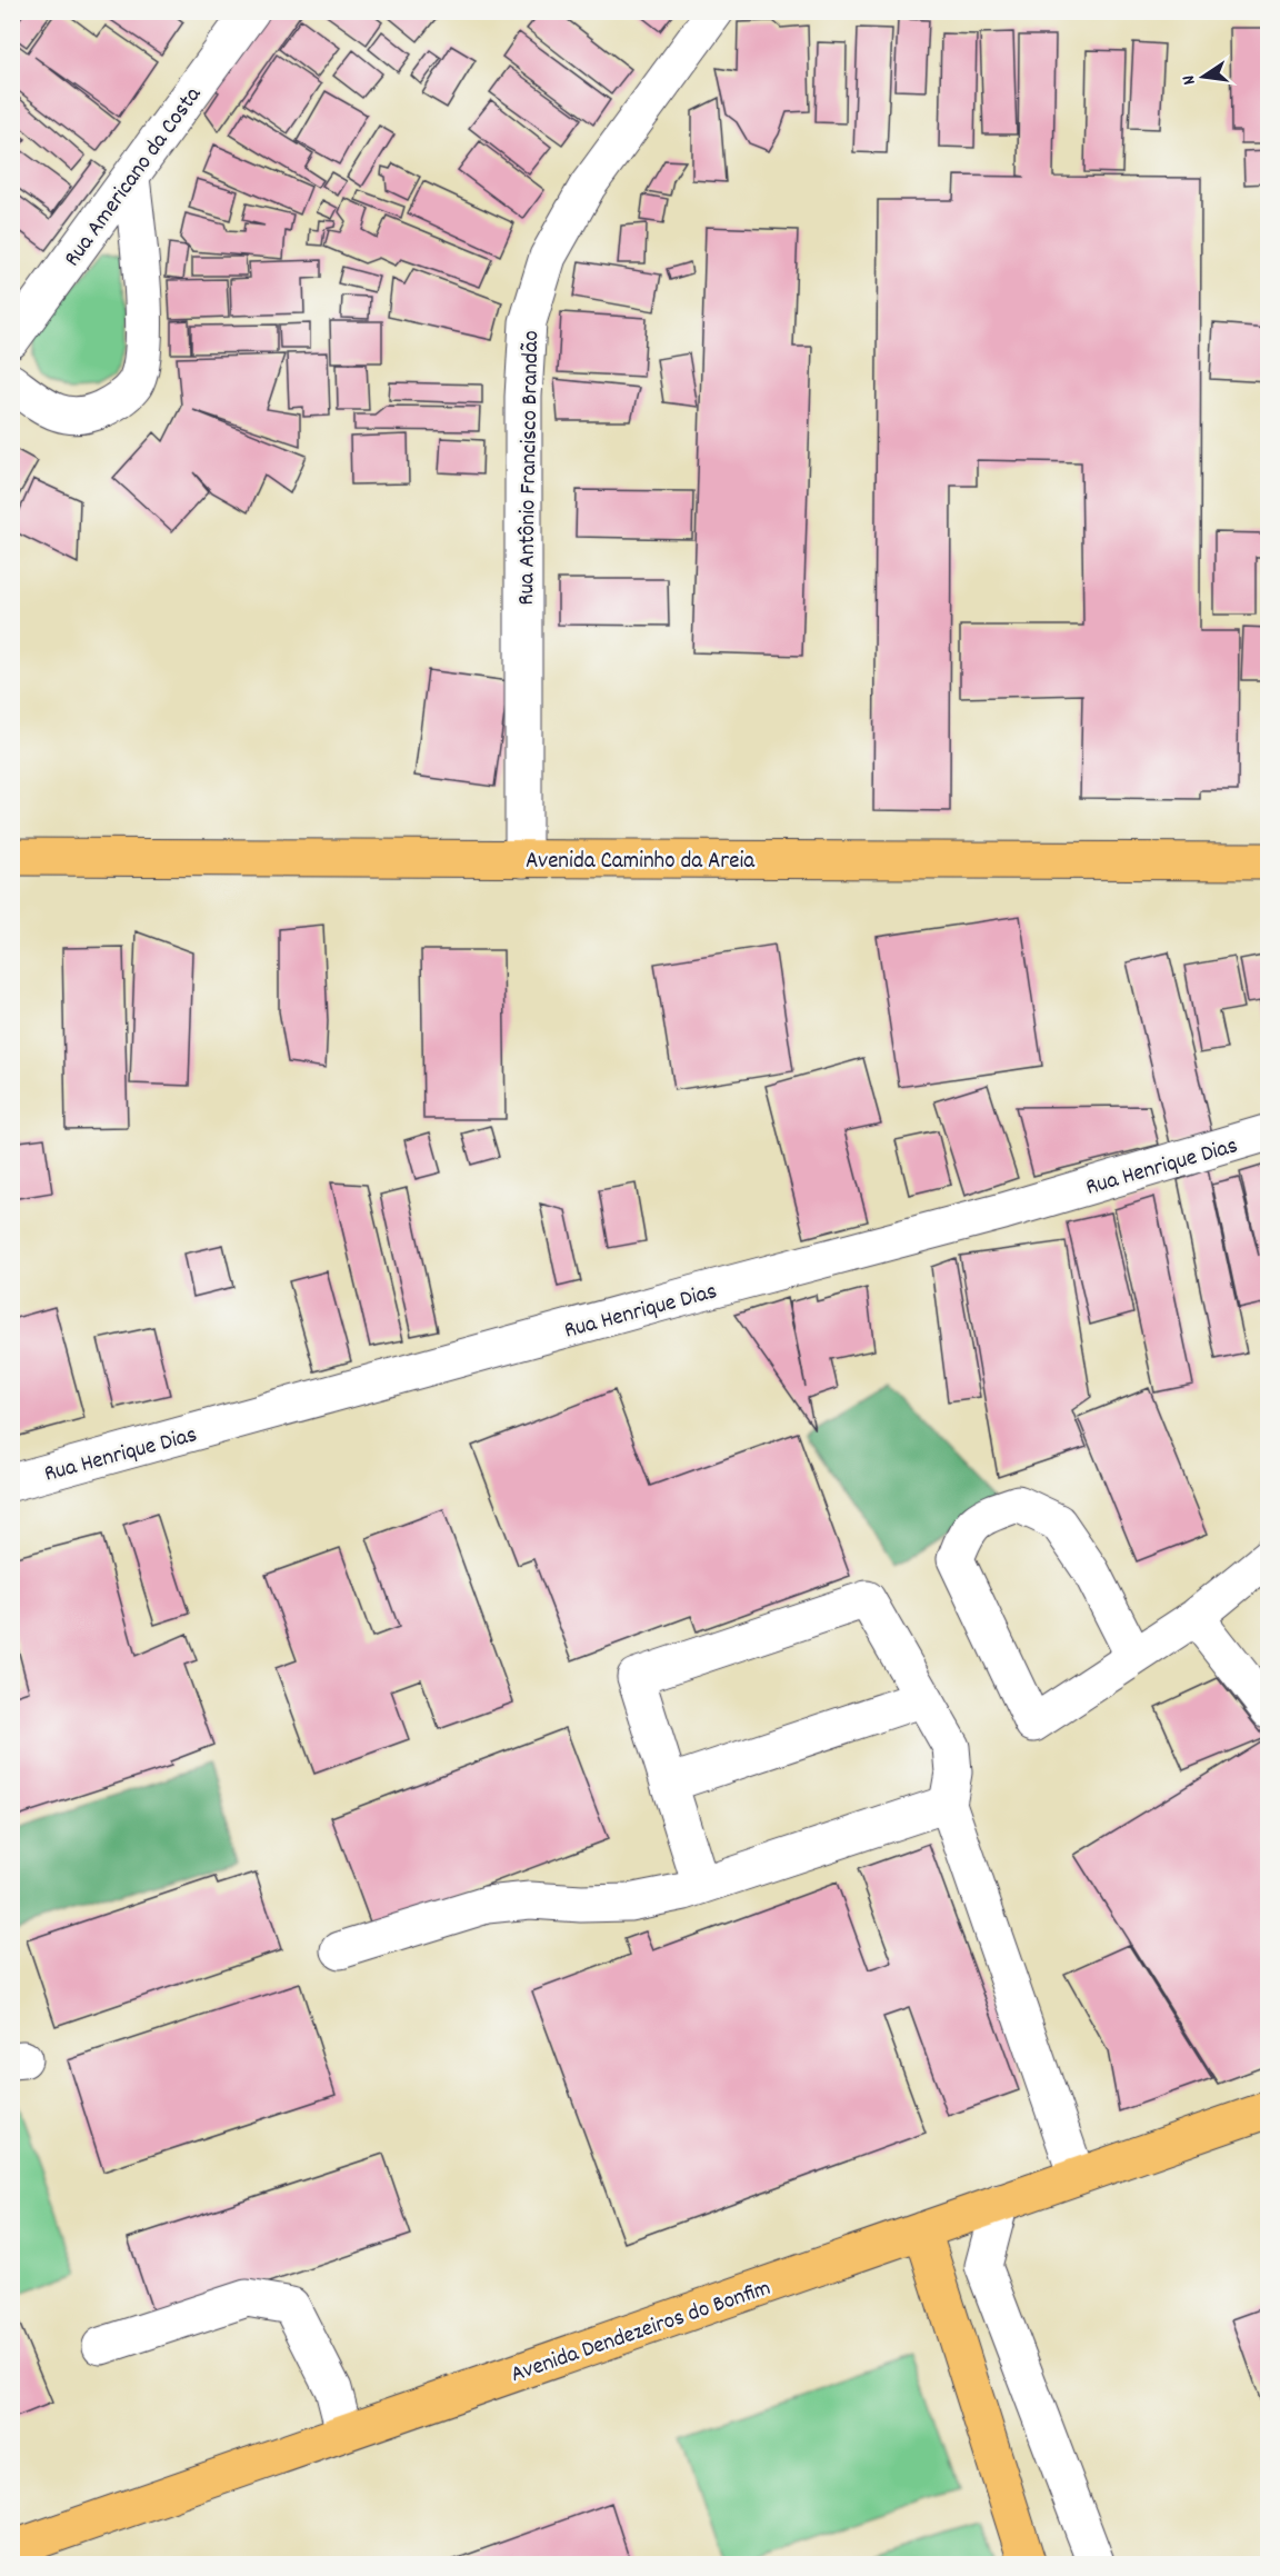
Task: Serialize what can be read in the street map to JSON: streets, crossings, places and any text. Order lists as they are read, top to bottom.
{
  "streets": {
    "main road": ["Avenida Caminho da Areia", "Avenida Dendezeiros do Bonfim"],
    "street": ["Rua Americano da Costa", "Rua Antônio Francisco Brandão", "Rua Henrique Dias"]
  },
  "crossings": [
    ["Rua Antônio Francisco Brandão", "Avenida Caminho da Areia"]
  ],
  "north": "left"
}
